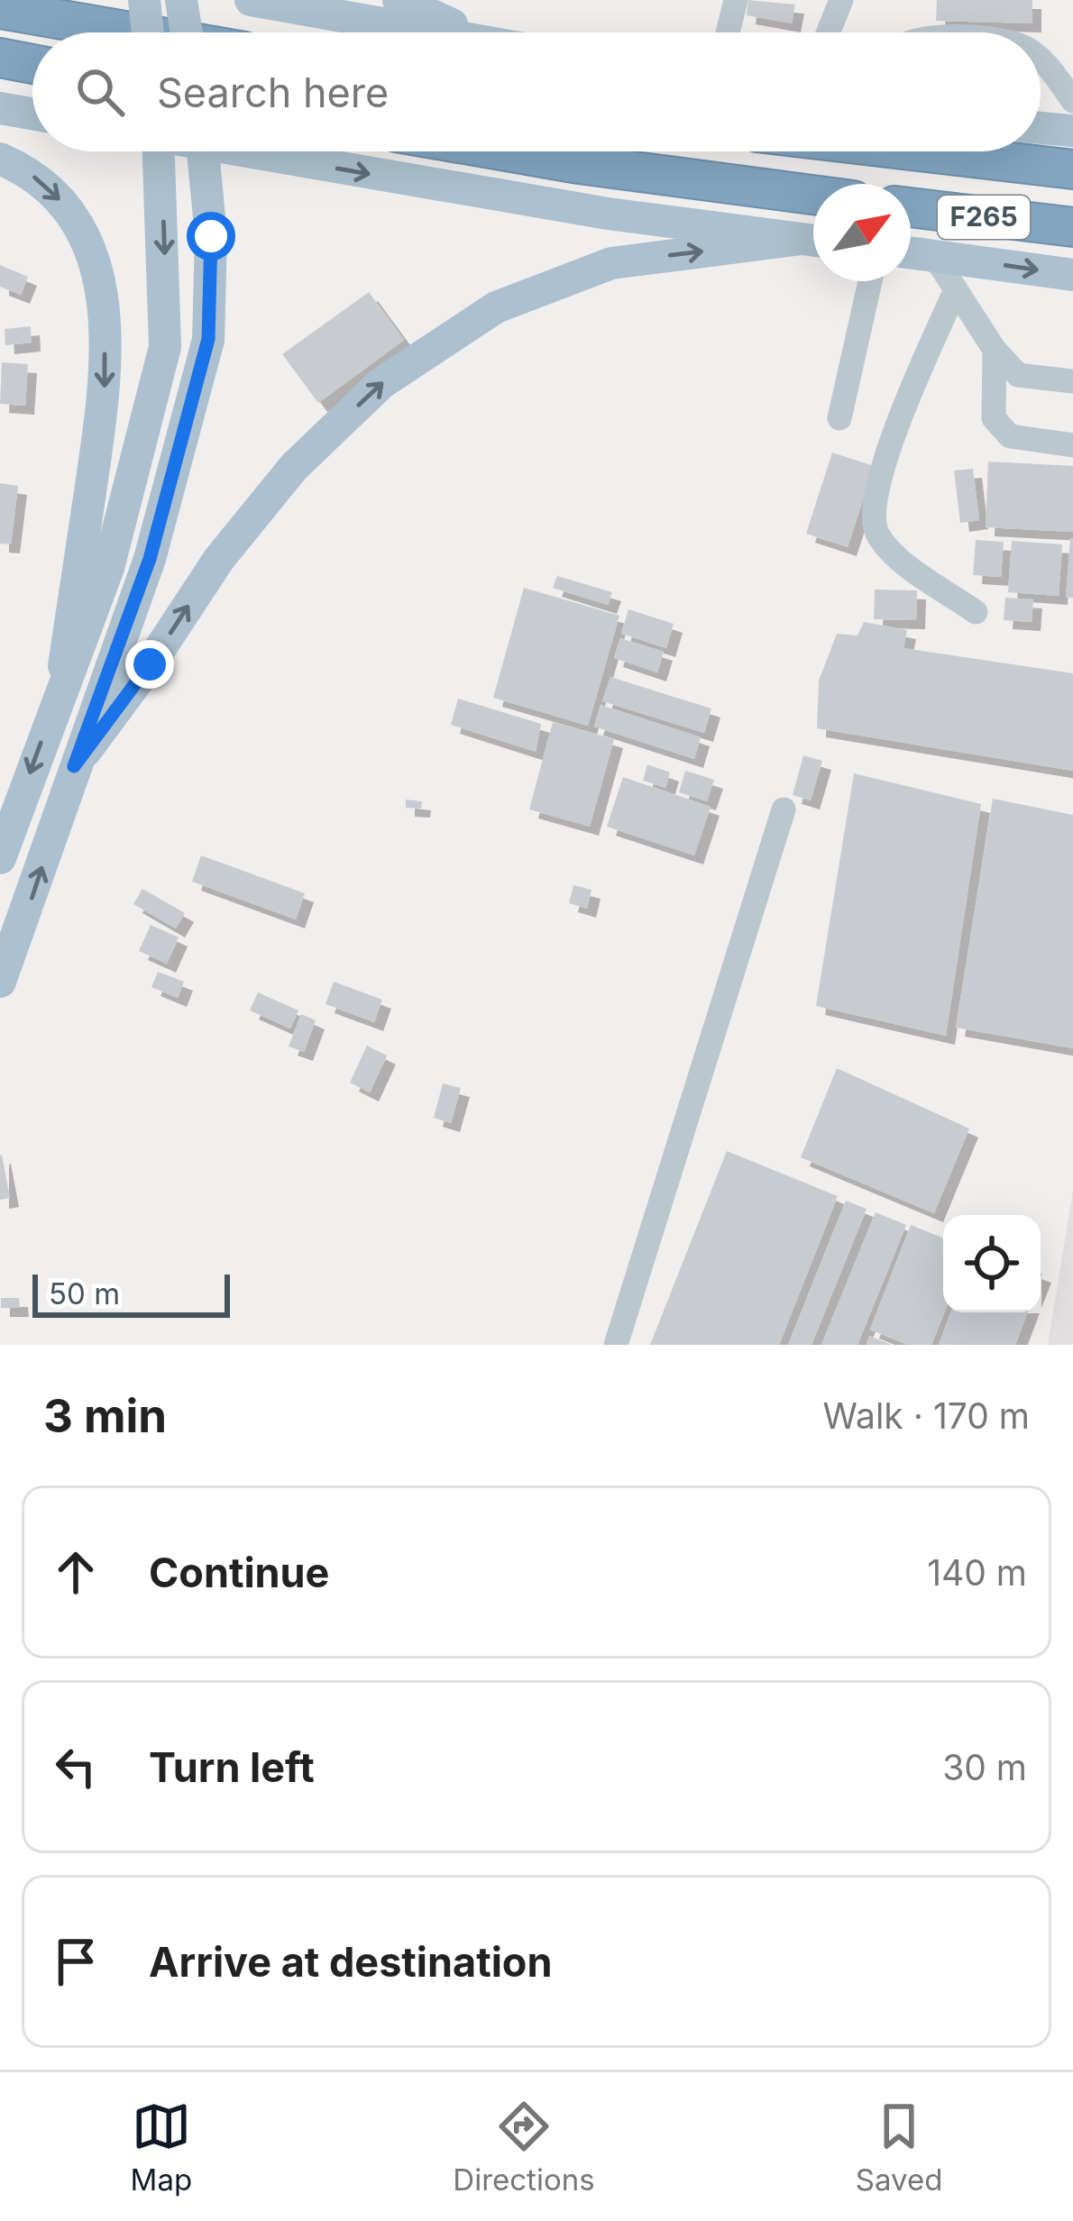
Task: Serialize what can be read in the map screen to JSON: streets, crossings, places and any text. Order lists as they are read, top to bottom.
{
  "streets": {
    "highway": ["F265"]
  },
  "scale_bar": "50 m",
  "north": "top right",
  "page": {
    "search": "Search here",
    "scale": "50 m",
    "heading": ["3 min", "Walk · 170 m"],
    "list": [
      ["Continue", "140 m"],
      ["Turn left", "30 m"],
      "Arrive at destination"
    ],
    "nav": ["Map", "Directions", "Saved"]
  }
}
